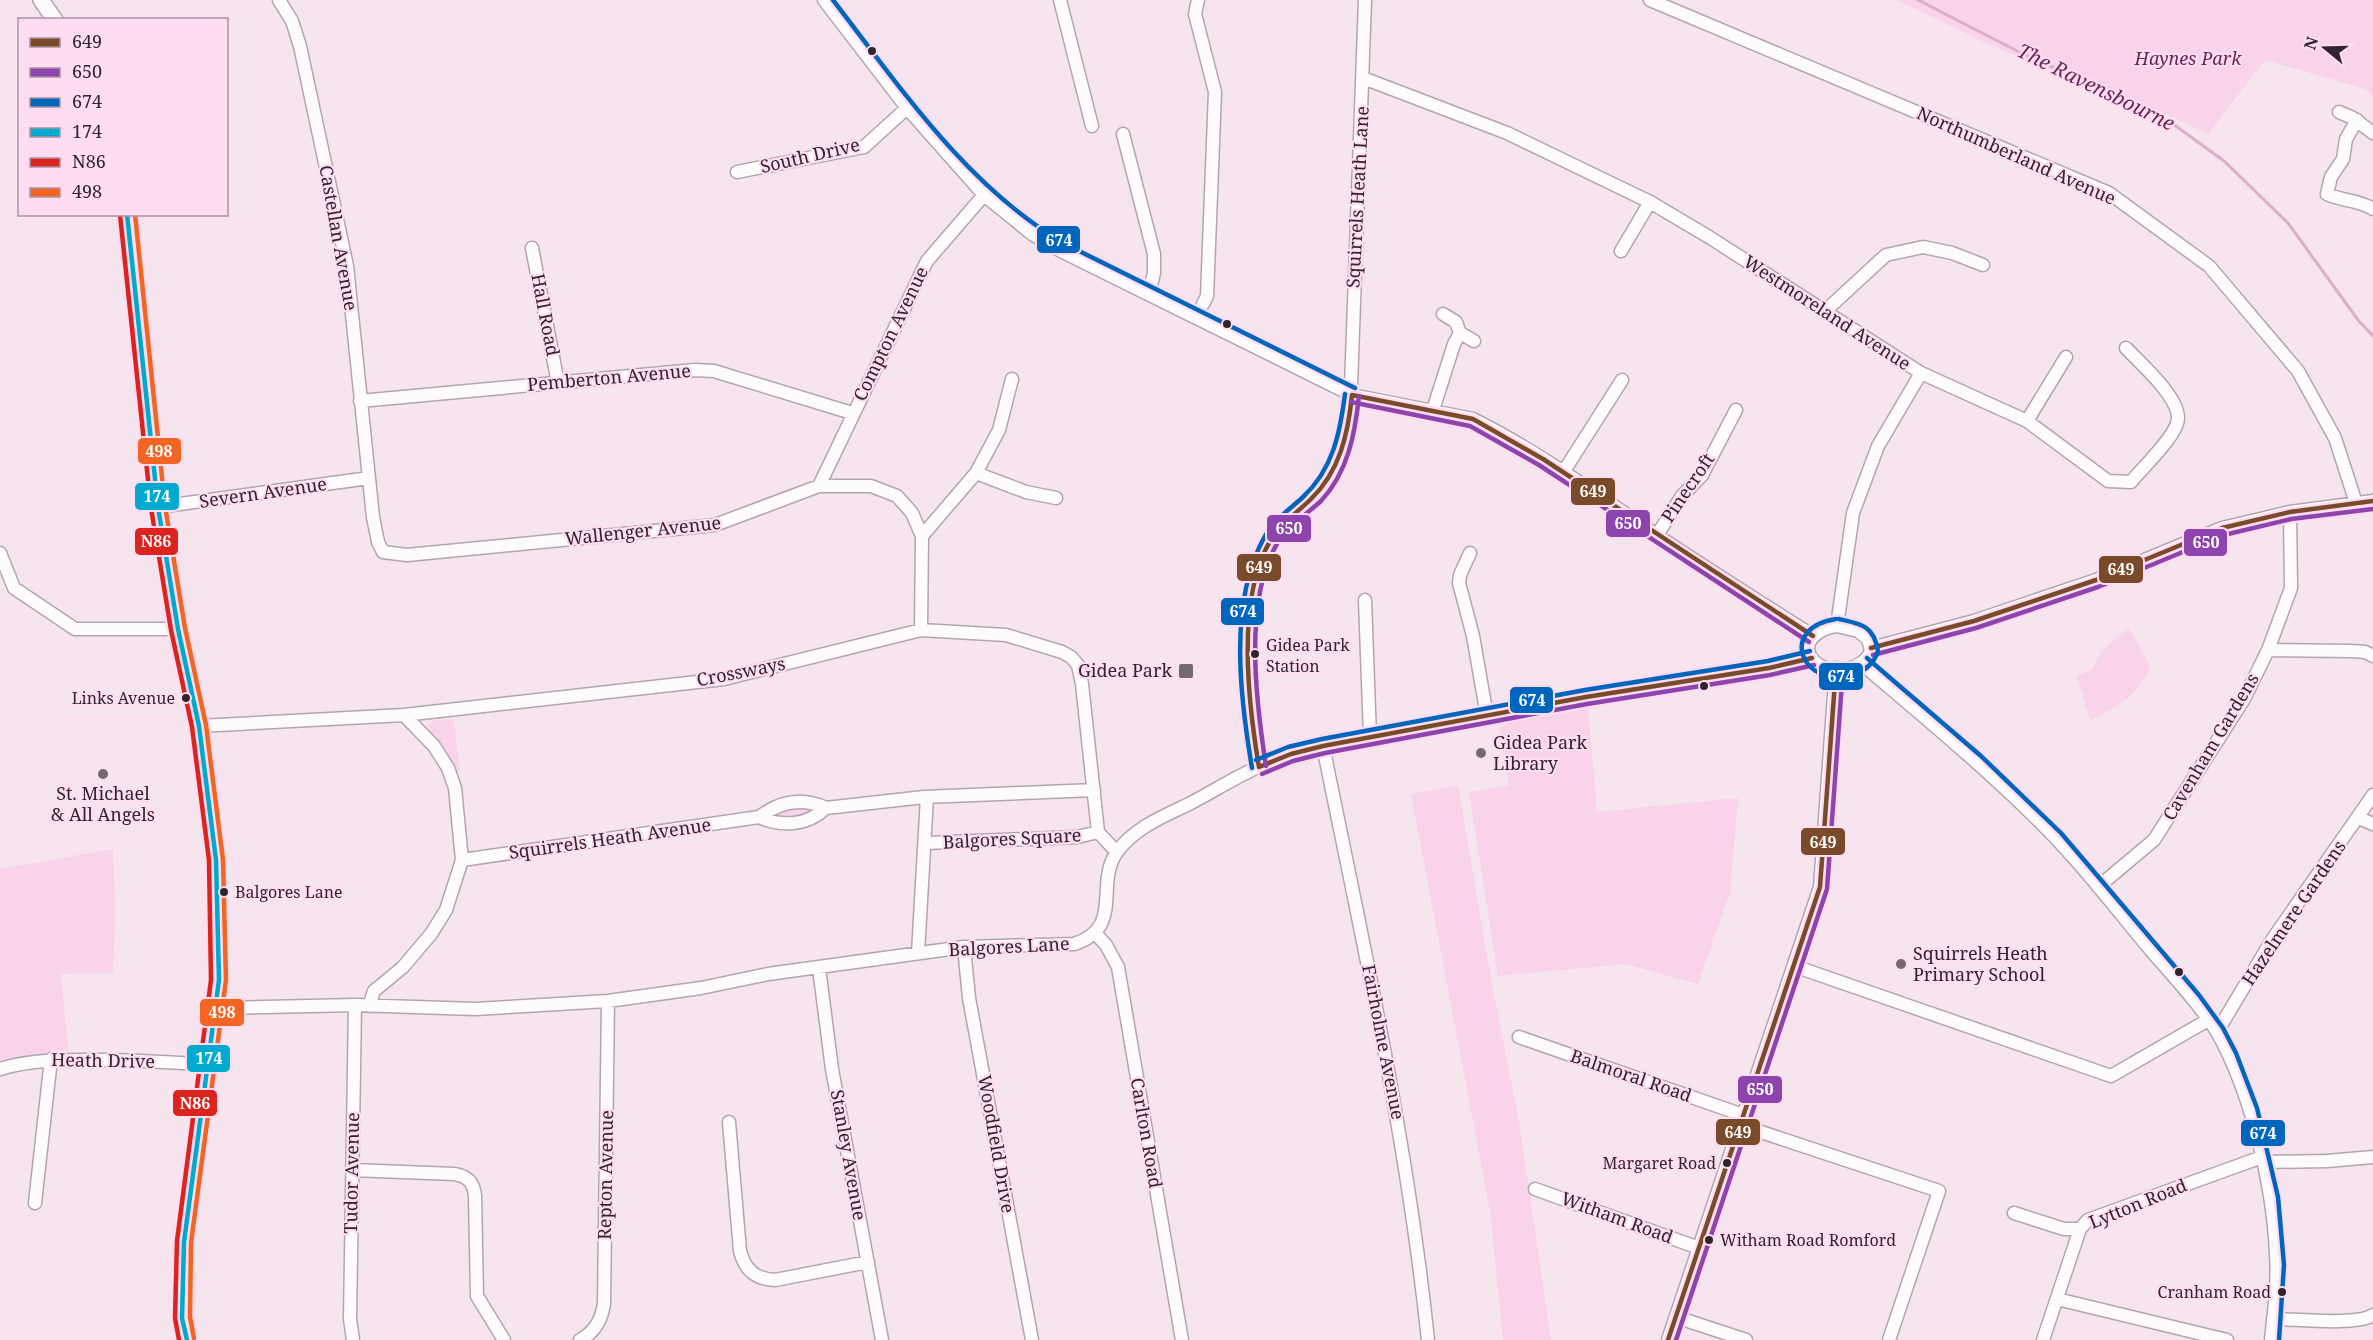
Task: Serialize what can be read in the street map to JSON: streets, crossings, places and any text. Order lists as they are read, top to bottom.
{
  "streets": {
    "street": [
      "South Drive",
      "Northumberland Avenue",
      "Squirrels Heath Lane",
      "Castellan Avenue",
      "Westmoreland Avenue",
      "Hall Road",
      "Compton Avenue",
      "Pemberton Avenue",
      "Pinecroft",
      "Severn Avenue",
      "Wallenger Avenue",
      "Crossways",
      "Cavenham Gardens",
      "Squirrels Heath Avenue",
      "Balgores Square",
      "Hazelmere Gardens",
      "Balgores Lane",
      "Fairholme Avenue",
      "Heath Drive",
      "Balmoral Road",
      "Carlton Road",
      "Woodfield Drive",
      "Stanley Avenue",
      "Tudor Avenue",
      "Repton Avenue",
      "Lytton Road",
      "Witham Road"
    ]
  },
  "crossings": [
    ["Squirrels Heath Lane", "Westmoreland Avenue"],
    ["Castellan Avenue", "Pemberton Avenue"],
    ["Castellan Avenue", "Severn Avenue"],
    ["Castellan Avenue", "Wallenger Avenue"],
    ["Hall Road", "Pemberton Avenue"],
    ["Compton Avenue", "Pemberton Avenue"],
    ["Compton Avenue", "Wallenger Avenue"],
    ["Wallenger Avenue", "Crossways"],
    ["Crossways", "Balgores Square"],
    ["Balgores Lane", "Carlton Road"],
    ["Balgores Lane", "Woodfield Drive"],
    ["Balgores Lane", "Stanley Avenue"],
    ["Balgores Lane", "Tudor Avenue"],
    ["Balgores Lane", "Repton Avenue"]
  ],
  "water": ["The Ravensbourne"],
  "parks": ["Haynes Park"],
  "places": {
    "other": [
      "Gidea Park Station",
      "Links Avenue",
      "Gidea Park Library",
      "St. Michael & All Angels",
      "Balgores Lane",
      "Squirrels Heath Primary School",
      "Margaret Road",
      "Witham Road Romford",
      "Cranham Road"
    ],
    "transit": ["Gidea Park"]
  },
  "lines": [
    "transit line 674",
    "transit line 174",
    "transit line N86",
    "transit line 498",
    "transit line 649",
    "transit line 650"
  ],
  "legend": [
    "649",
    "650",
    "674",
    "174",
    "N86",
    "498"
  ],
  "north": "left"
}
